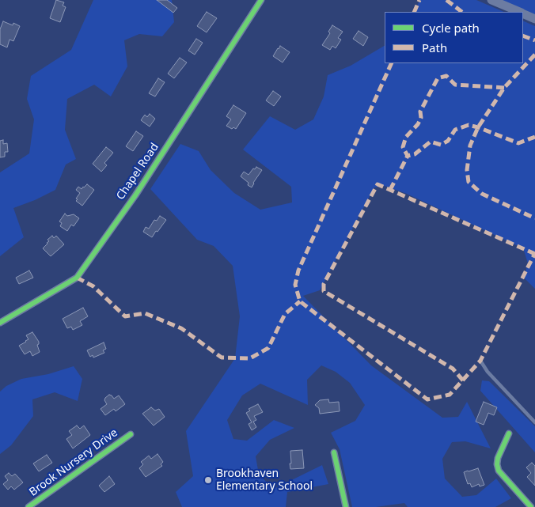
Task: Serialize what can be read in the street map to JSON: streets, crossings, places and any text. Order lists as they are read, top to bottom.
{
  "streets": {
    "street": ["Chapel Road", "Brook Nursery Drive"]
  },
  "places": ["Brookhaven Elementary School"],
  "legend": ["Cycle path", "Path"]
}
